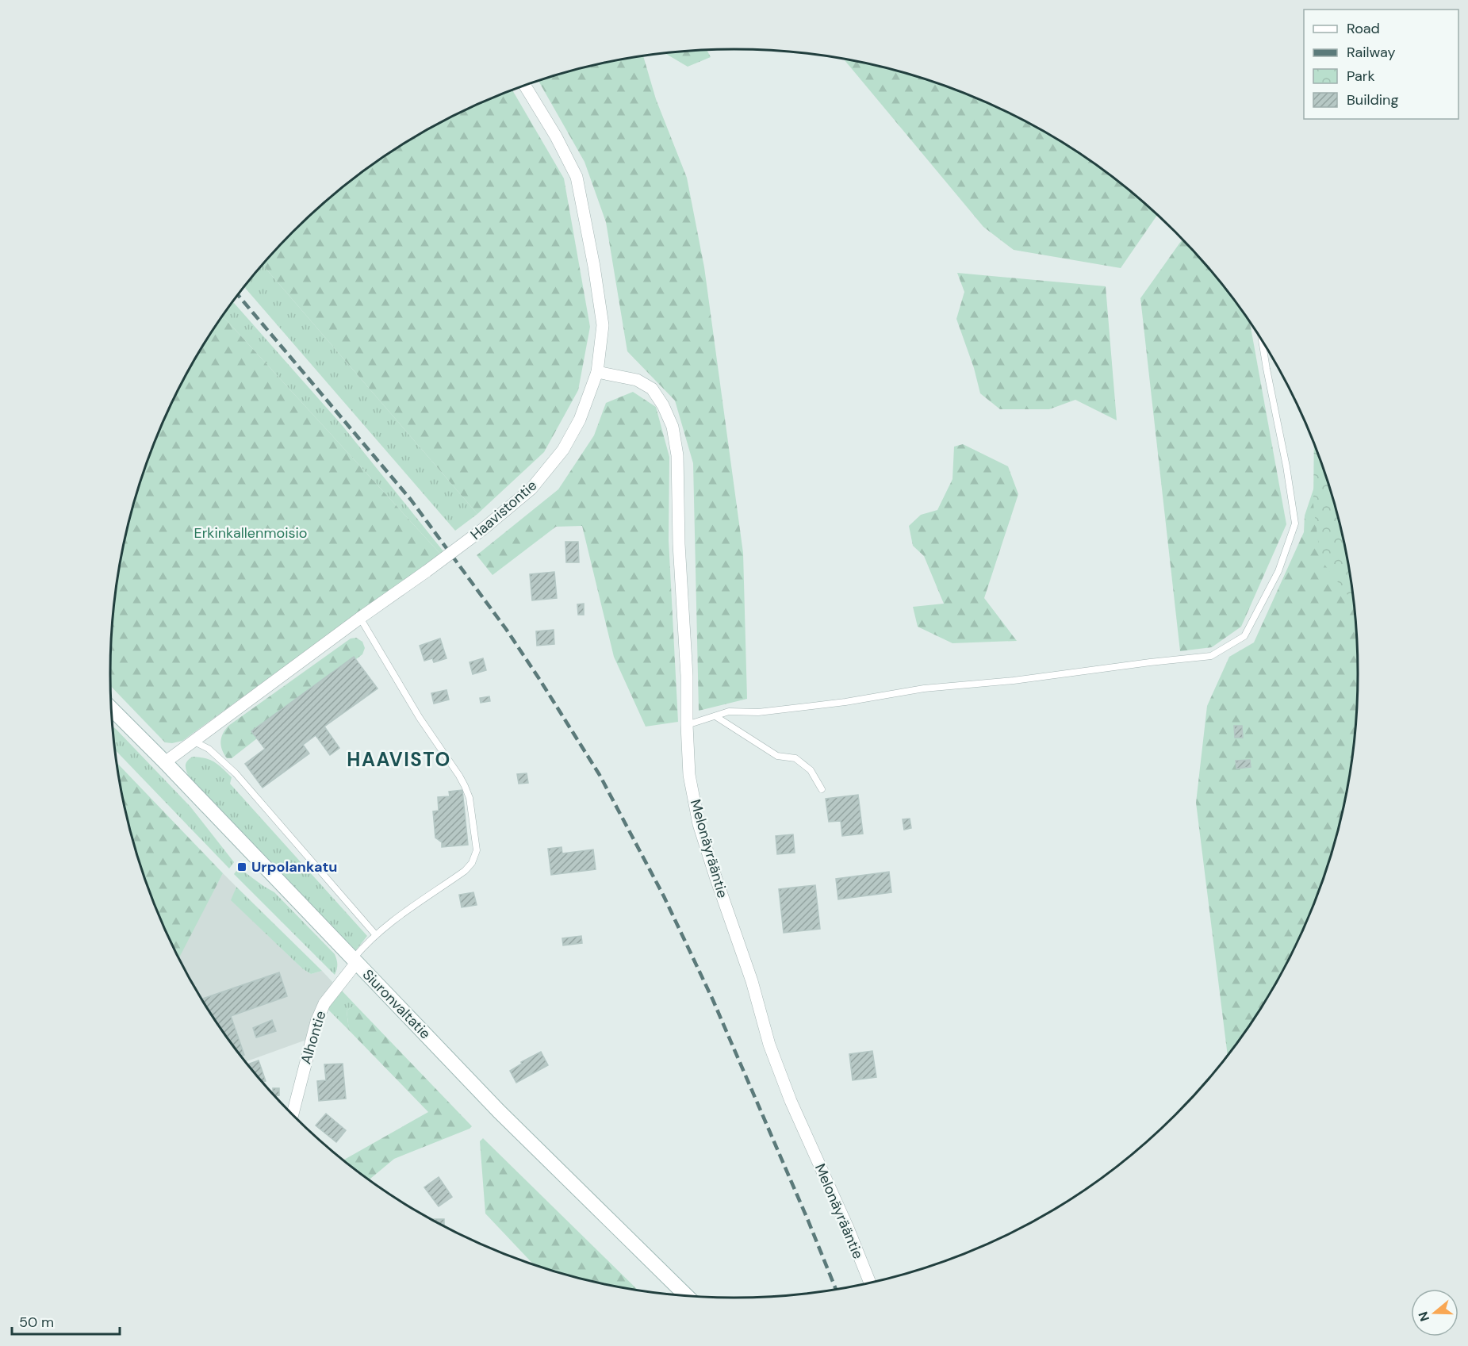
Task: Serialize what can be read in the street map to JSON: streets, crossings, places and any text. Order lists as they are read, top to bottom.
{
  "streets": {
    "street": [
      "Haavistontie",
      "Melonäyrääntie",
      "Siuronvaltatie",
      "Alhontie"
    ]
  },
  "crossings": [
    ["Haavistontie", "Melonäyrääntie"],
    ["Haavistontie", "Siuronvaltatie"],
    ["Siuronvaltatie", "Alhontie"]
  ],
  "districts": ["HAAVISTO"],
  "parks": ["Erkinkallenmoisio"],
  "places": {
    "transit": ["Urpolankatu"]
  },
  "legend": [
    "Road",
    "Railway",
    "Park",
    "Building"
  ],
  "scale_bar": "50 m",
  "north": "left"
}
